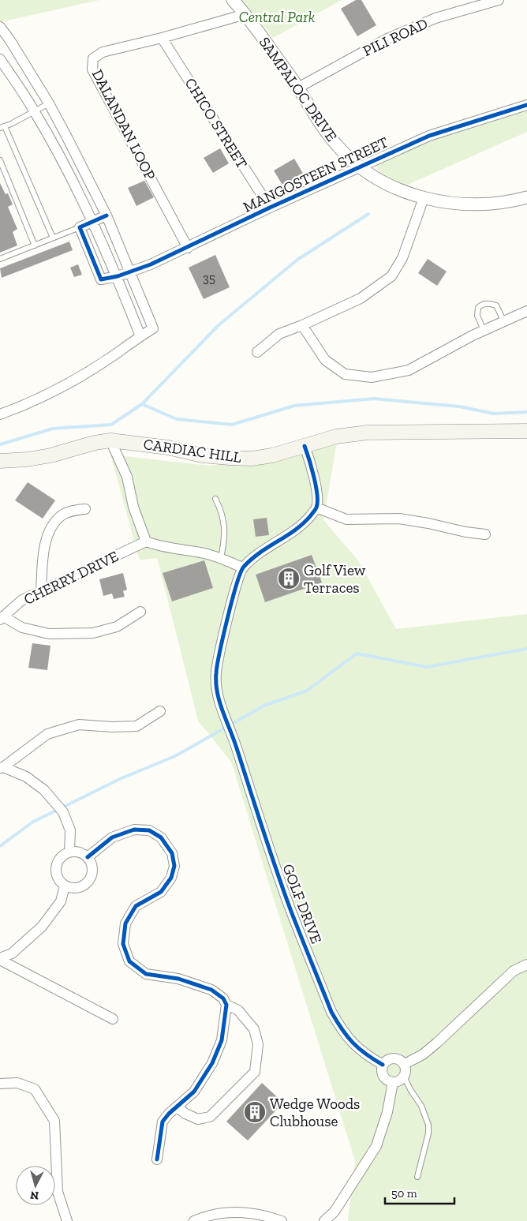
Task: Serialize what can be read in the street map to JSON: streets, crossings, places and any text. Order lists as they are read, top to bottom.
{
  "streets": {
    "main road": ["CARDIAC HILL"],
    "street": [
      "PILI ROAD",
      "SAMPALOC DRIVE",
      "CHICO STREET",
      "DALANDAN LOOP",
      "MANGOSTEEN STREET",
      "CHERRY DRIVE",
      "GOLF DRIVE"
    ]
  },
  "crossings": [
    ["PILI ROAD", "SAMPALOC DRIVE"],
    ["SAMPALOC DRIVE", "DALANDAN LOOP"],
    ["SAMPALOC DRIVE", "MANGOSTEEN STREET"],
    ["CHICO STREET", "DALANDAN LOOP"],
    ["CHICO STREET", "MANGOSTEEN STREET"],
    ["DALANDAN LOOP", "MANGOSTEEN STREET"]
  ],
  "parks": ["Central Park"],
  "places": {
    "building": ["Golf View Terraces", "Wedge Woods Clubhouse"]
  },
  "house_numbers": ["35"],
  "scale_bar": "50 m",
  "north": "bottom"
}
